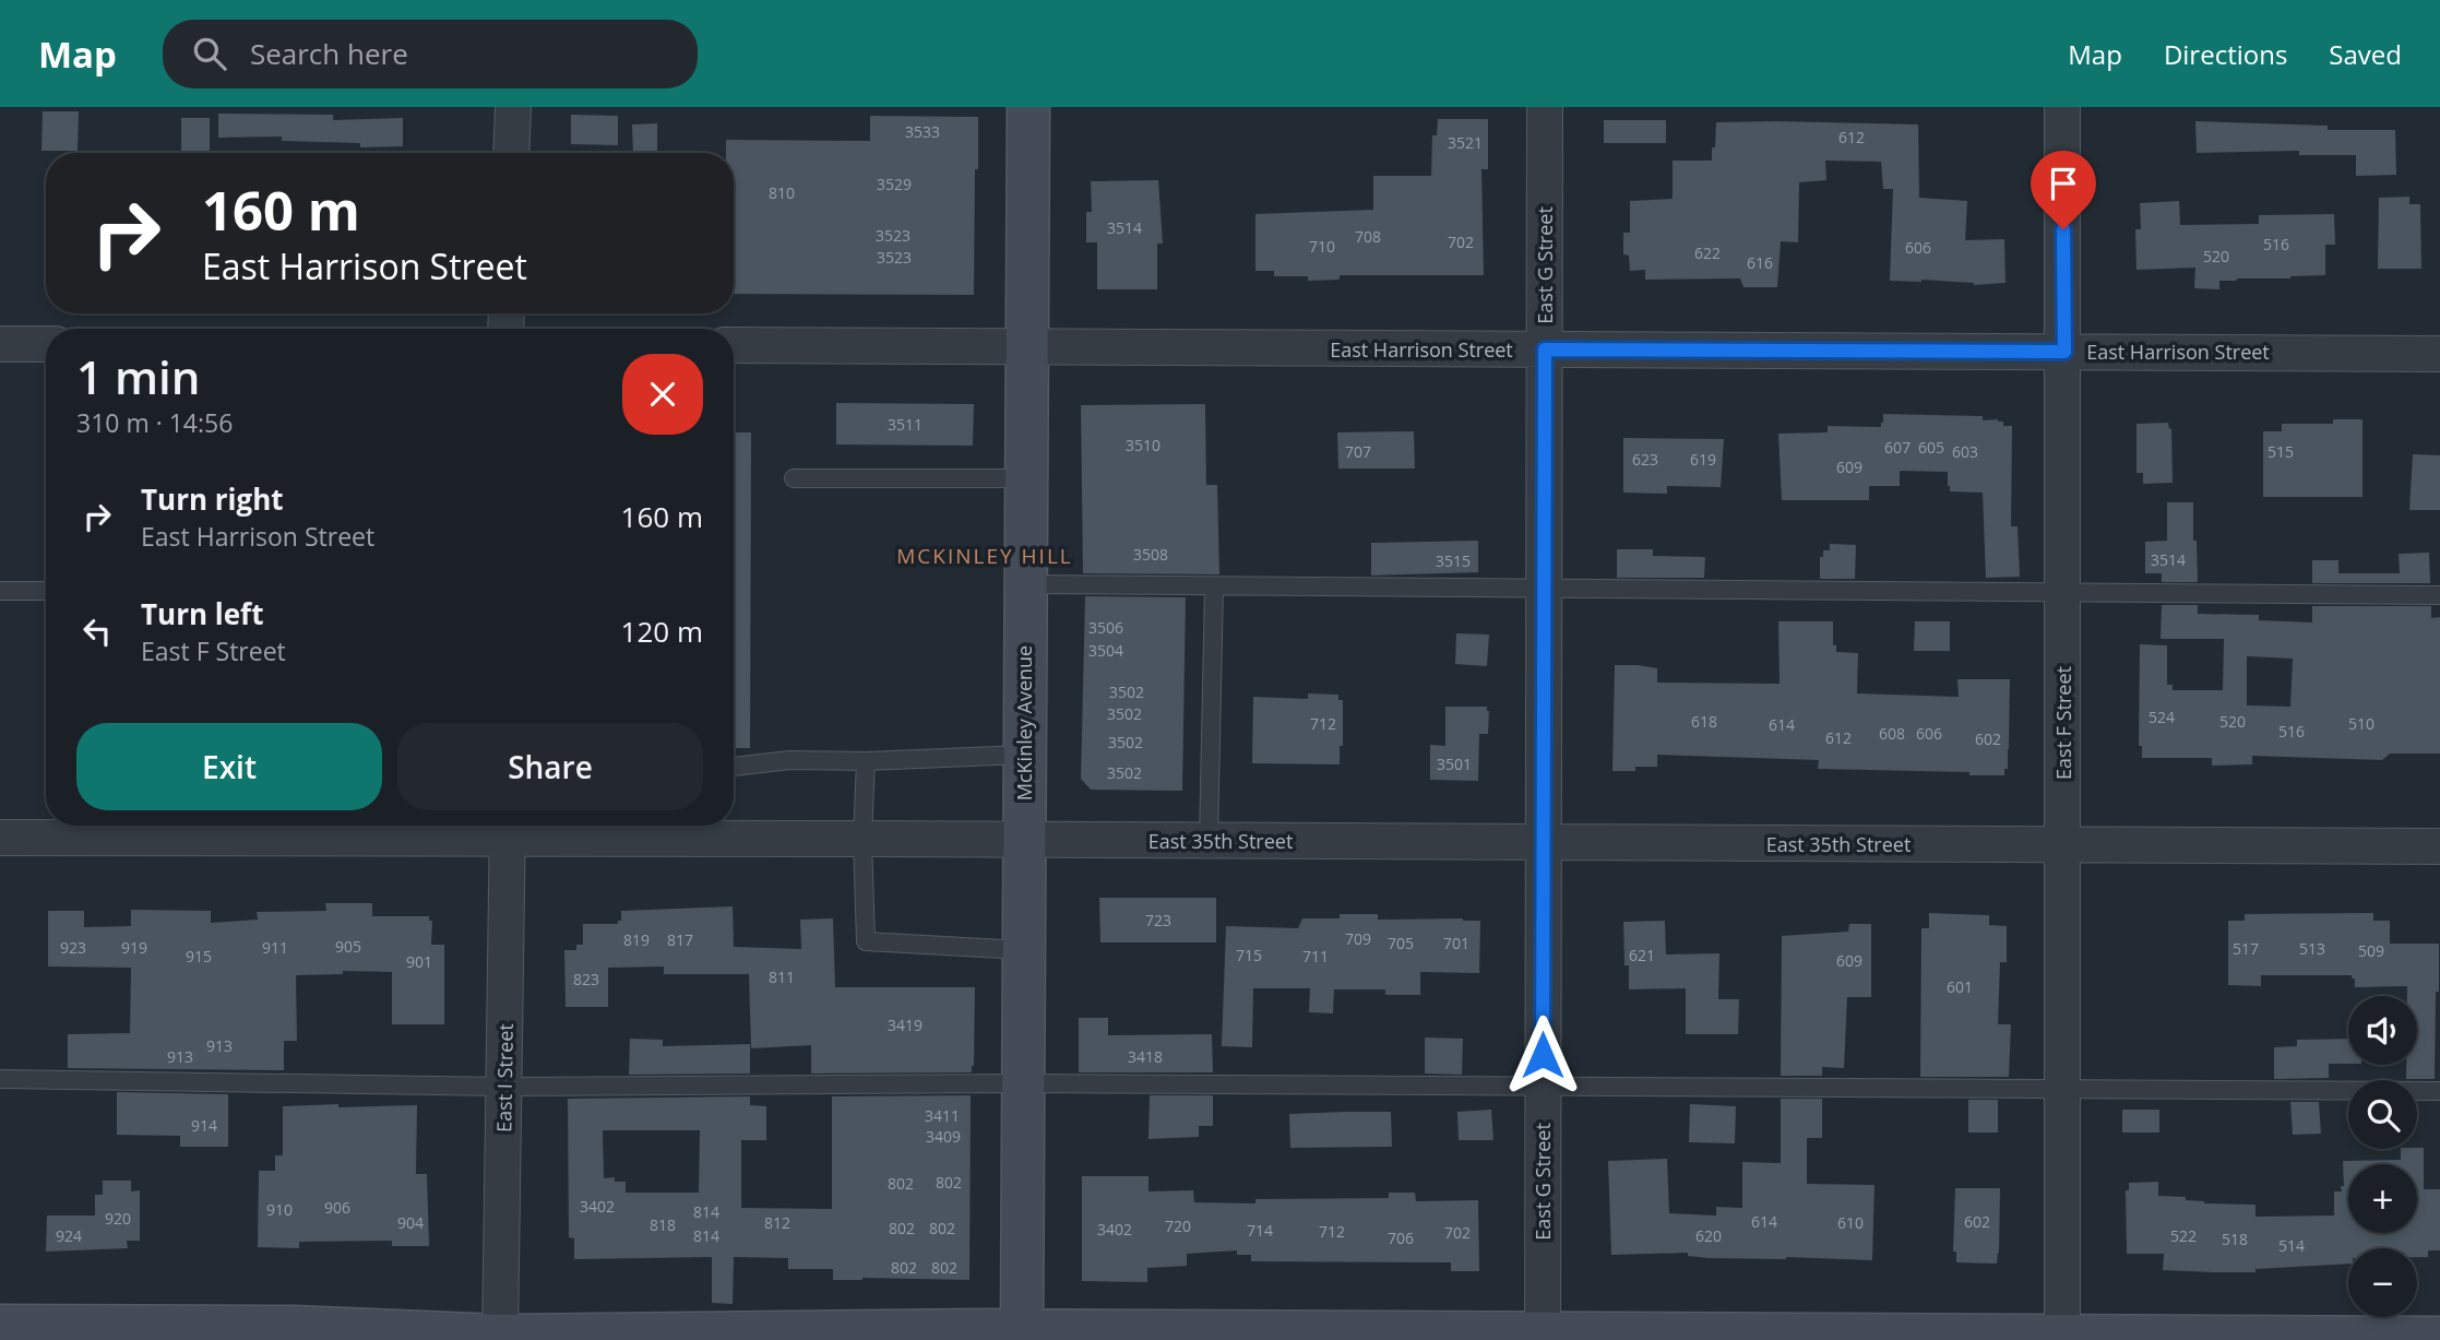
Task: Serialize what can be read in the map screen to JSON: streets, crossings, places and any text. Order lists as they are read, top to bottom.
{
  "streets": {
    "street": [
      "East G Street",
      "East Harrison Street",
      "McKinley Avenue",
      "East F Street",
      "East 35th Street",
      "East I Street"
    ]
  },
  "crossings": [
    ["East G Street", "East Harrison Street"],
    ["East G Street", "East 35th Street"],
    ["East Harrison Street", "McKinley Avenue"],
    ["East Harrison Street", "East F Street"],
    ["McKinley Avenue", "East 35th Street"],
    ["East F Street", "East 35th Street"],
    ["East 35th Street", "East I Street"]
  ],
  "districts": ["MCKINLEY HILL"],
  "house_numbers": [
    "3533",
    "612",
    "3521",
    "3529",
    "810",
    "3514",
    "3523",
    "708",
    "702",
    "516",
    "710",
    "606",
    "622",
    "520",
    "3523",
    "616",
    "3511",
    "3510",
    "607",
    "605",
    "707",
    "603",
    "515",
    "623",
    "619",
    "609",
    "3508",
    "3514",
    "3515",
    "3506",
    "3504",
    "3502",
    "3502",
    "524",
    "618",
    "520",
    "712",
    "510",
    "614",
    "516",
    "608",
    "606",
    "612",
    "602",
    "3502",
    "3501",
    "3502",
    "723",
    "709",
    "819",
    "817",
    "705",
    "701",
    "905",
    "923",
    "919",
    "911",
    "517",
    "513",
    "509",
    "715",
    "621",
    "915",
    "711",
    "609",
    "901",
    "811",
    "823",
    "601",
    "3419",
    "913",
    "913",
    "3418",
    "3411",
    "914",
    "3409",
    "802",
    "802",
    "3402",
    "906",
    "910",
    "814",
    "920",
    "614",
    "602",
    "904",
    "812",
    "610",
    "818",
    "720",
    "802",
    "802",
    "3402",
    "714",
    "712",
    "702",
    "924",
    "814",
    "620",
    "522",
    "706",
    "518",
    "514",
    "802",
    "802"
  ],
  "page": {
    "header": "Map",
    "search": "Search here",
    "nav": ["Map", "Directions", "Saved"],
    "turn": ["160 m", "East Harrison Street"],
    "heading": ["1 min", "310 m · 14:56"],
    "list": [
      {
        "name": "Turn right",
        "note": "East Harrison Street",
        "value": "160 m"
      },
      {
        "name": "Turn left",
        "note": "East F Street",
        "value": "120 m"
      }
    ],
    "buttons": ["Exit", "Share"],
    "map_buttons": ["+", "−"]
  }
}
